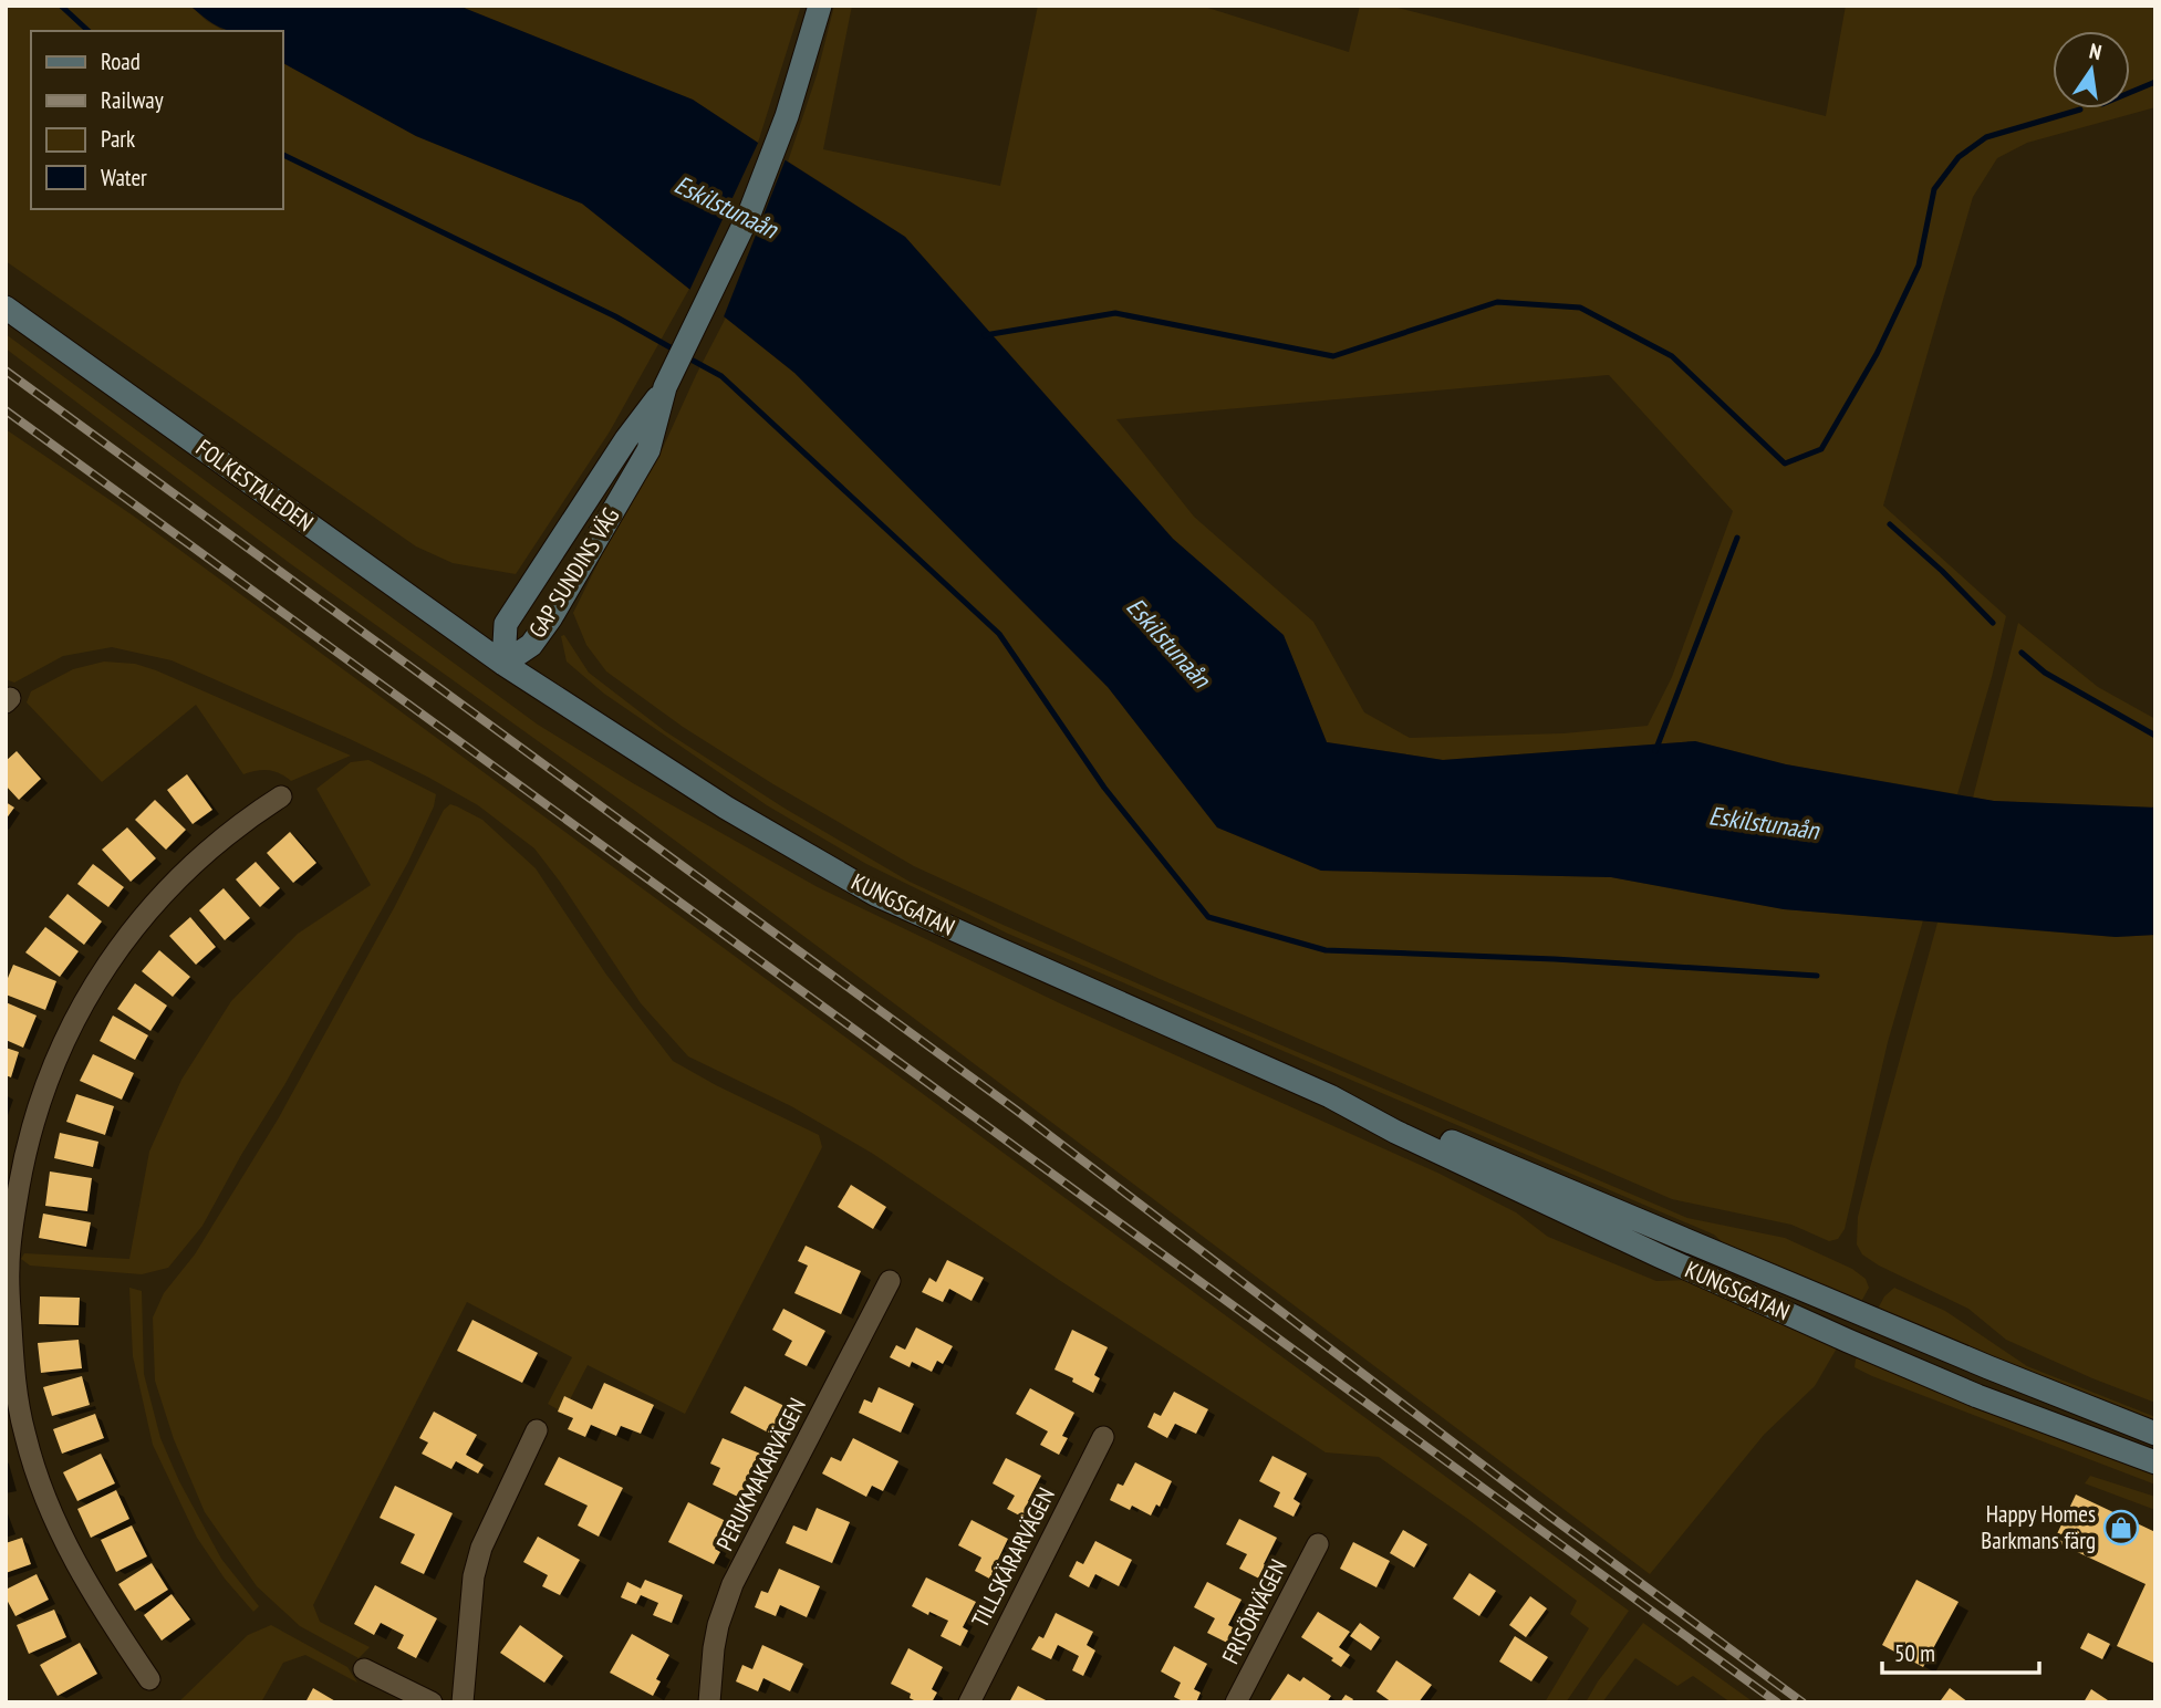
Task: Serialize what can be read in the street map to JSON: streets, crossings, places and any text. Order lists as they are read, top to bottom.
{
  "streets": {
    "main road": ["FOLKESTALEDEN", "GAP SUNDINS VÄG", "KUNGSGATAN"],
    "street": ["PERUKMAKARVÄGEN", "TILLSKÄRARVÄGEN", "FRISÖRVÄGEN"]
  },
  "crossings": [
    ["FOLKESTALEDEN", "GAP SUNDINS VÄG"],
    ["FOLKESTALEDEN", "KUNGSGATAN"],
    ["GAP SUNDINS VÄG", "KUNGSGATAN"]
  ],
  "water": ["Eskilstunaån"],
  "places": {
    "shop": ["Happy Homes Barkmans färg"]
  },
  "legend": [
    "Road",
    "Railway",
    "Park",
    "Water"
  ],
  "scale_bar": "50 m",
  "north": "top"
}
